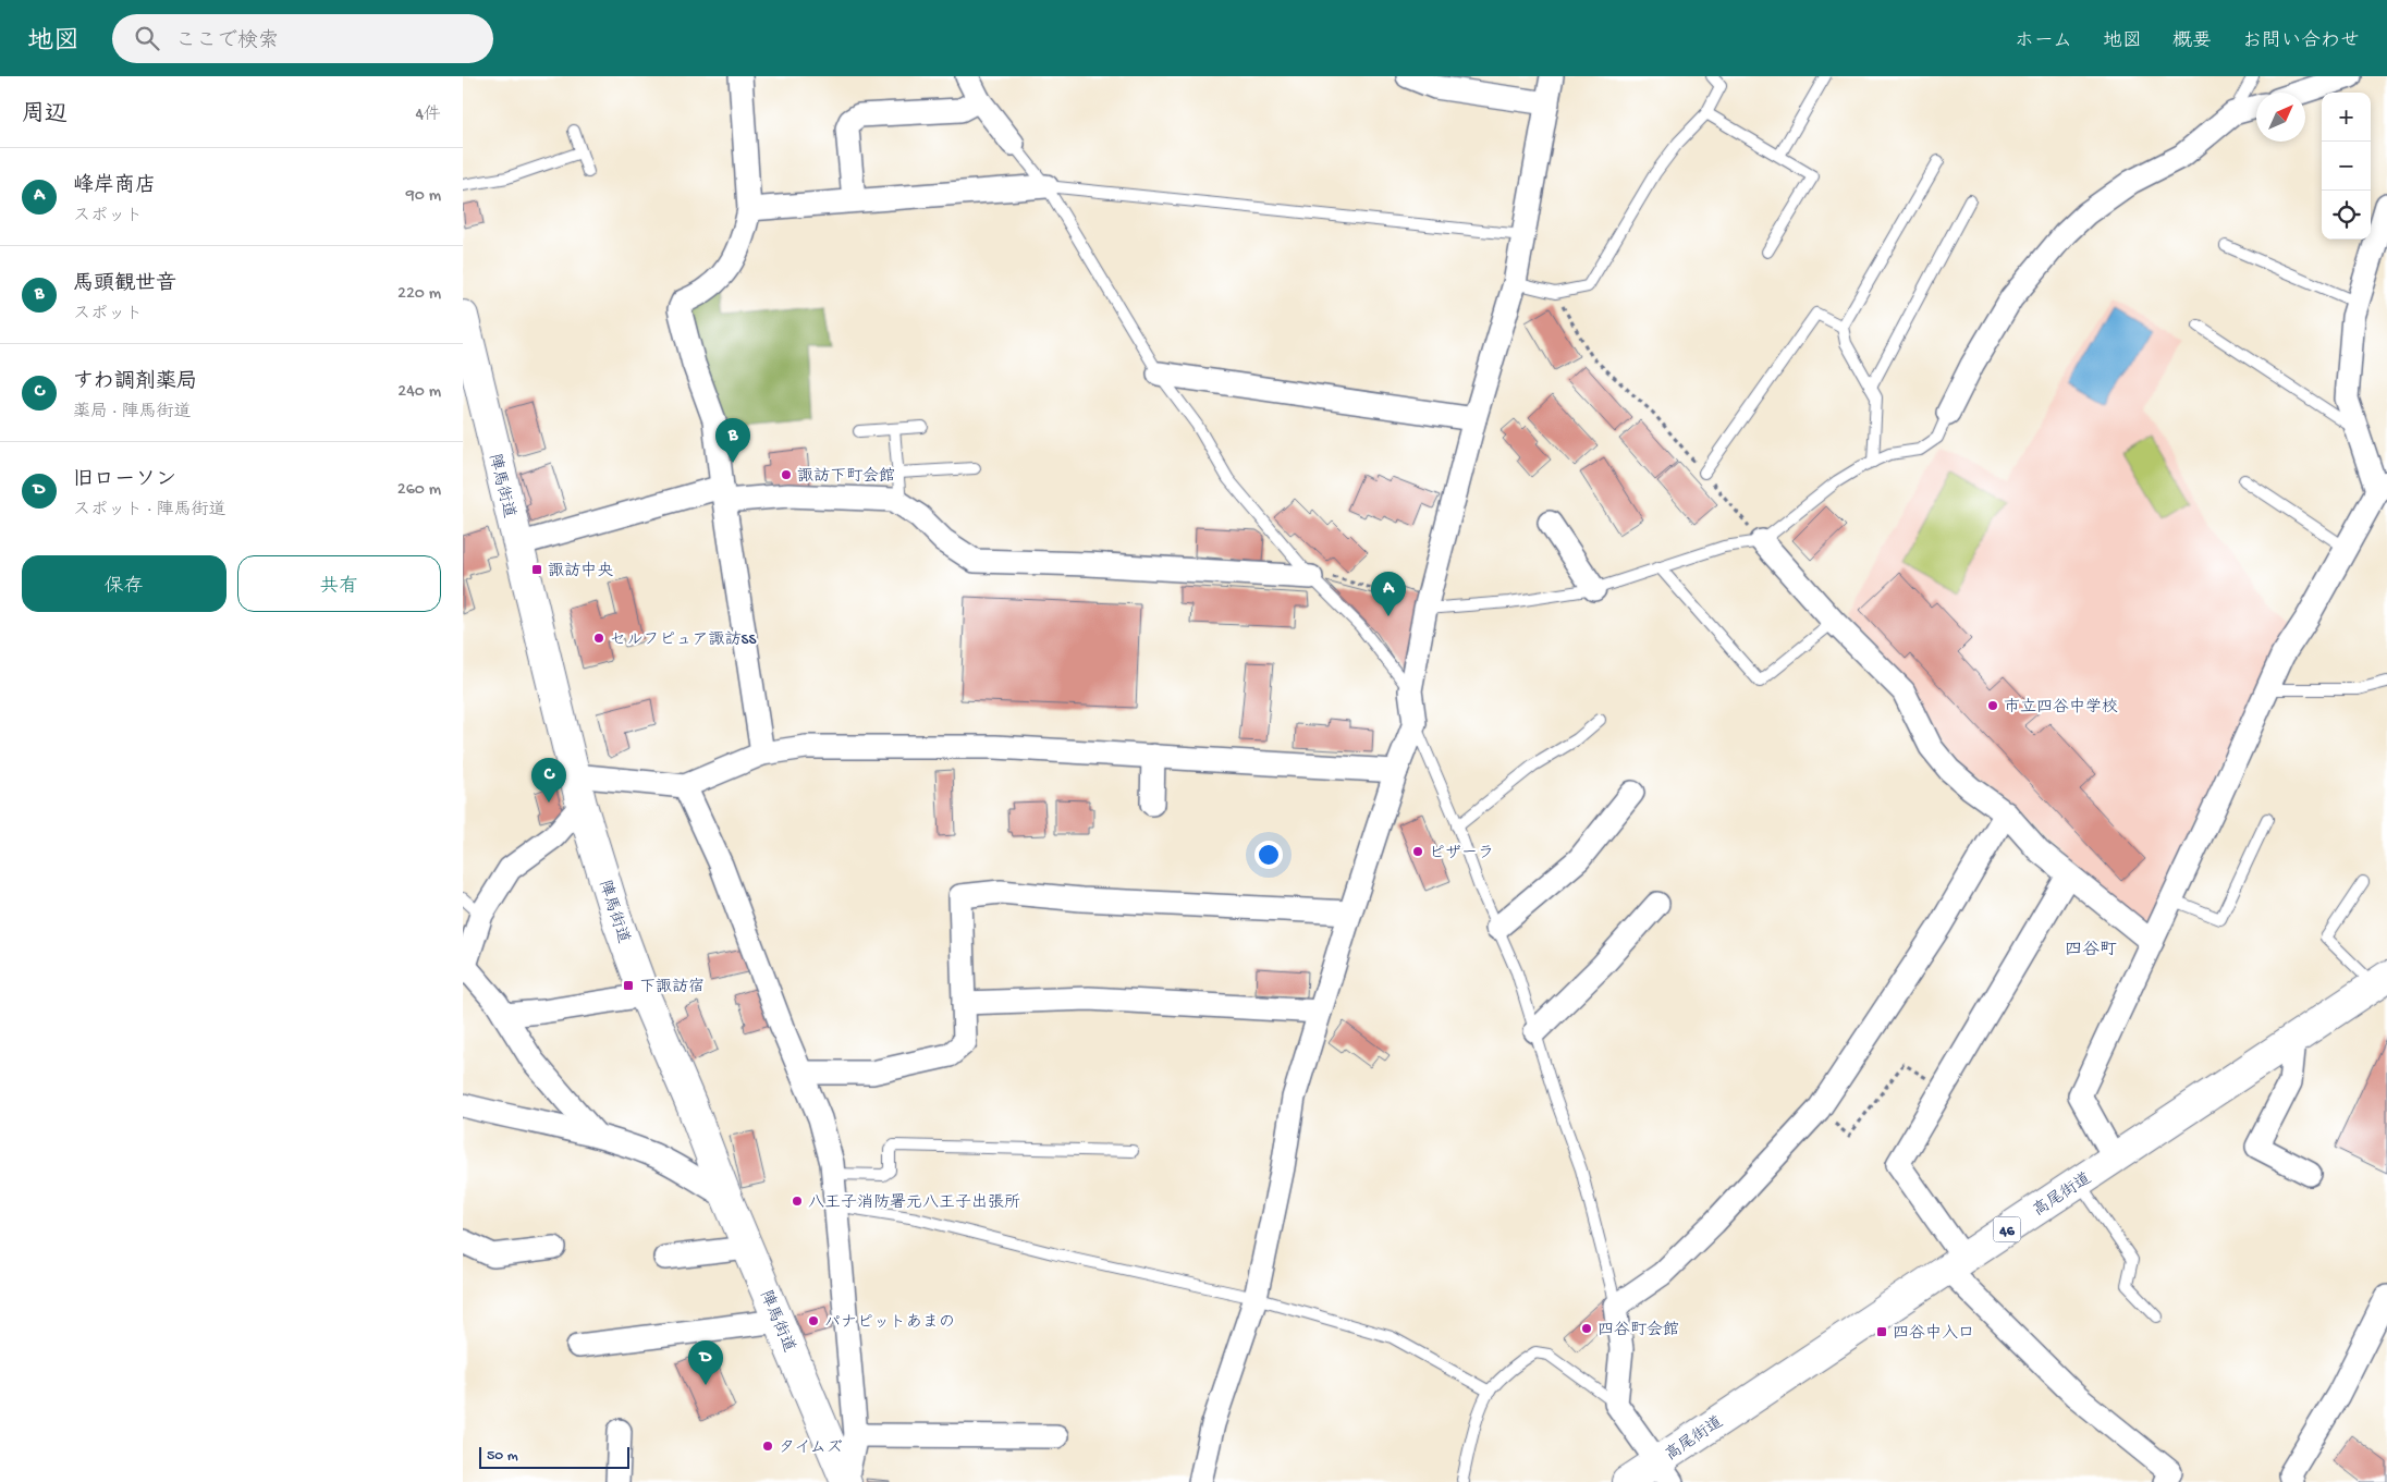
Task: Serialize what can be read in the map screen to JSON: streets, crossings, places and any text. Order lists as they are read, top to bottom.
{
  "streets": {
    "main road": ["陣馬街道", "高尾街道", "46"]
  },
  "districts": ["四谷町"],
  "places": {
    "other": [
      "諏訪下町会館",
      "セルフピュア諏訪SS",
      "市立四谷中学校",
      "ピザーラ",
      "八王子消防署元八王子出張所",
      "パナピットあまの",
      "四谷町会館",
      "タイムズ"
    ],
    "transit": ["諏訪中央", "下諏訪宿", "四谷中入口"]
  },
  "scale_bar": "50 m",
  "north": "top right",
  "page": {
    "header": "地図",
    "search": "ここで検索",
    "nav": [
      "ホーム",
      "地図",
      "概要",
      "お問い合わせ"
    ],
    "heading": ["周辺", "4件"],
    "map_buttons": ["+", "−"],
    "list": [
      {
        "mark": "A",
        "name": "峰岸商店",
        "note": "スポット",
        "value": "90 m"
      },
      {
        "mark": "B",
        "name": "馬頭観世音",
        "note": "スポット",
        "value": "220 m"
      },
      {
        "mark": "C",
        "name": "すわ調剤薬局",
        "note": "薬局 · 陣馬街道",
        "value": "240 m"
      },
      {
        "mark": "D",
        "name": "旧ローソン",
        "note": "スポット · 陣馬街道",
        "value": "260 m"
      }
    ],
    "pins": [
      "B",
      "A",
      "C",
      "D"
    ],
    "buttons": ["保存", "共有"],
    "scale": "50 m"
  }
}
